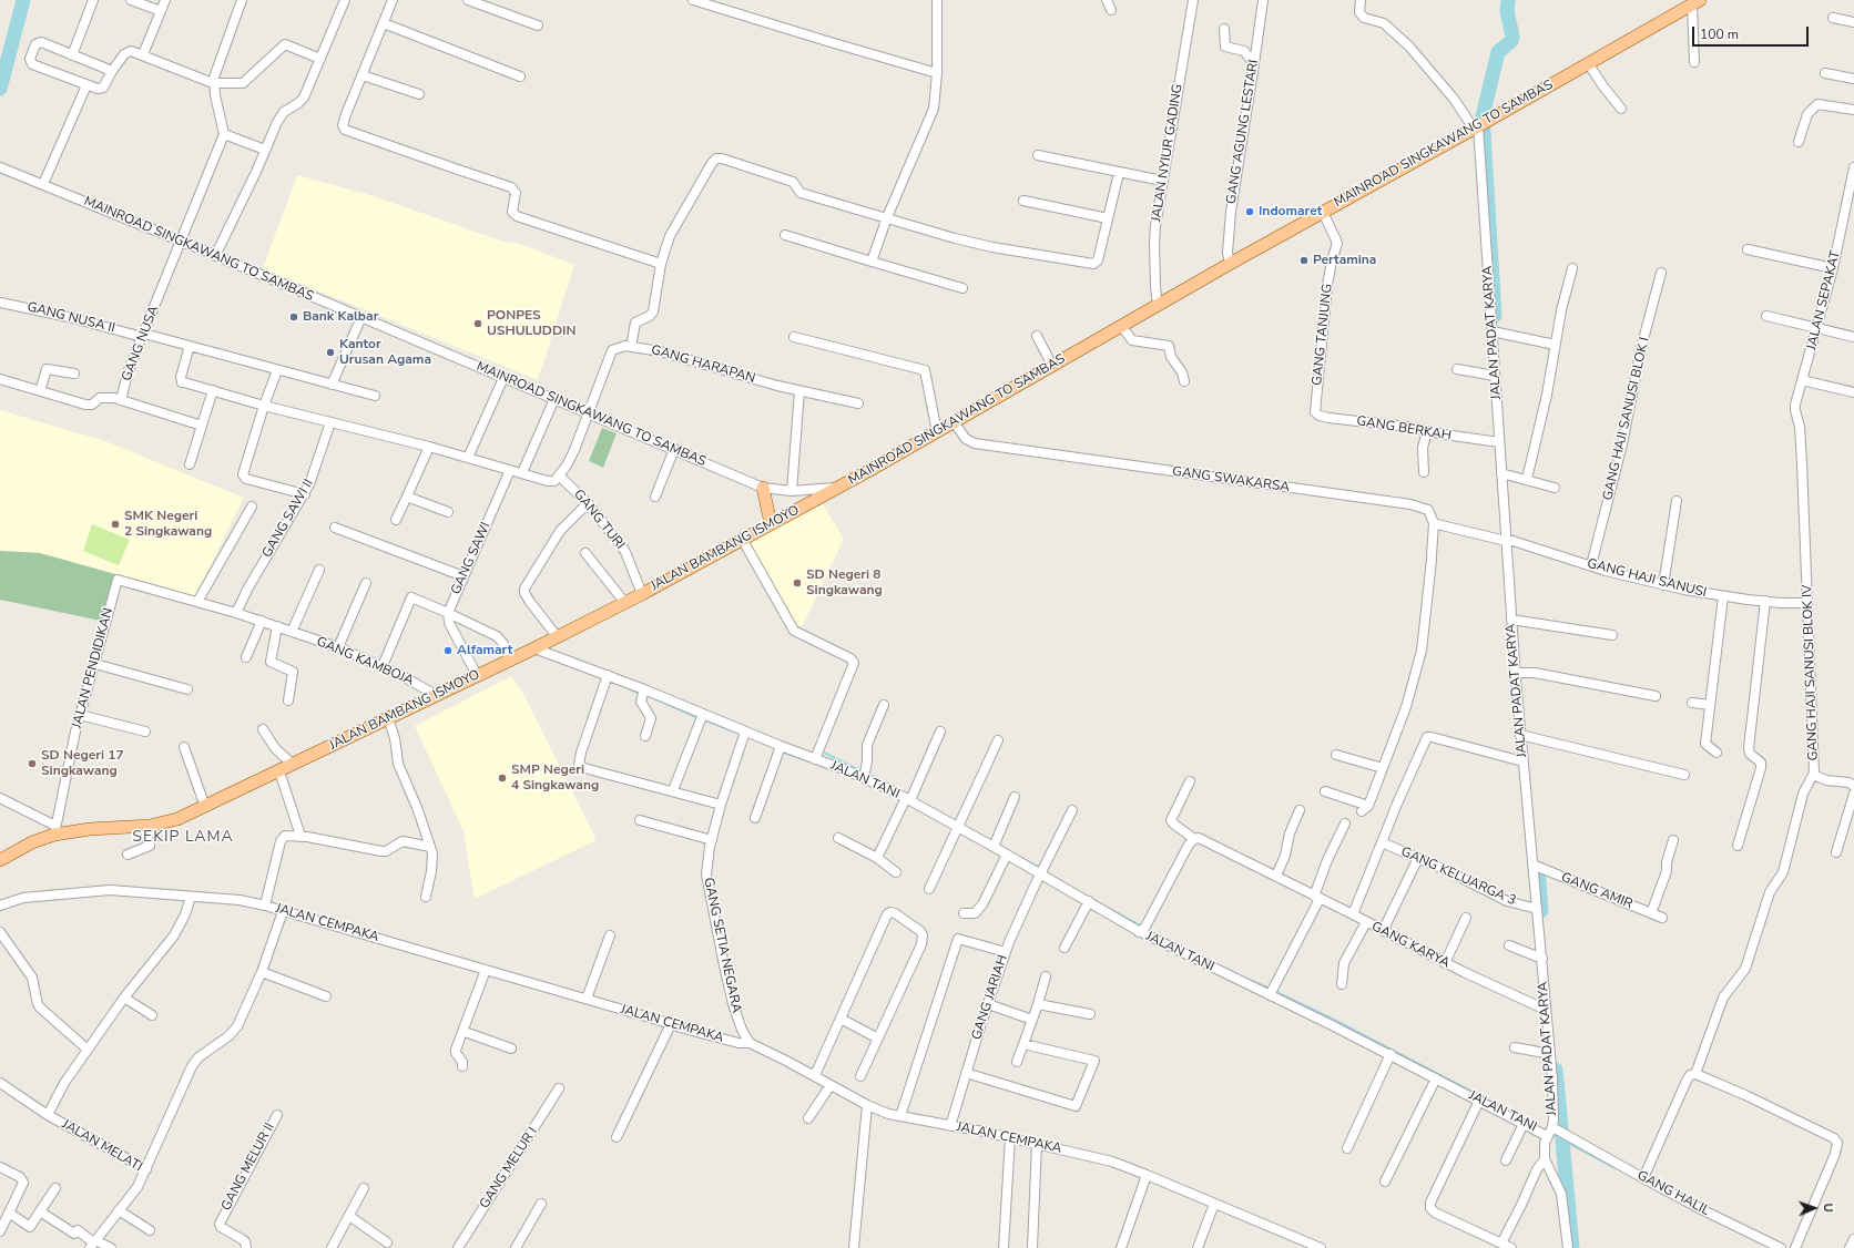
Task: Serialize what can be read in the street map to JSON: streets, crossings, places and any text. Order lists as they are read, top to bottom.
{
  "streets": {
    "main road": ["MAINROAD SINGKAWANG TO SAMBAS", "JALAN BAMBANG ISMOYO"],
    "street": [
      "GANG AGUNG LESTARI",
      "JALAN NYIUR GADING",
      "JALAN SEPAKAT",
      "GANG NUSA II",
      "JALAN PADAT KARYA",
      "GANG TANJUNG",
      "GANG NUSA",
      "GANG HARAPAN",
      "GANG HAJI SANUSI BLOK I",
      "GANG BERKAH",
      "GANG SWAKARSA",
      "GANG SAWI II",
      "GANG TURI",
      "GANG SAWI",
      "GANG HAJI SANUSI",
      "GANG KAMBOJA",
      "JALAN PENDIDIKAN",
      "GANG HAJI SANUSI BLOK IV",
      "JALAN TANI",
      "GANG KELUARGA 3",
      "GANG AMIR",
      "JALAN CEMPAKA",
      "GANG SETIA NEGARA",
      "GANG KARYA",
      "GANG JARIAH",
      "JALAN MELATI",
      "GANG MELUR II",
      "GANG MELUR I",
      "GANG HALIL"
    ]
  },
  "crossings": [
    ["GANG AGUNG LESTARI", "MAINROAD SINGKAWANG TO SAMBAS"],
    ["MAINROAD SINGKAWANG TO SAMBAS", "JALAN NYIUR GADING"],
    ["MAINROAD SINGKAWANG TO SAMBAS", "JALAN PADAT KARYA"],
    ["MAINROAD SINGKAWANG TO SAMBAS", "GANG TANJUNG"],
    ["MAINROAD SINGKAWANG TO SAMBAS", "GANG NUSA"],
    ["MAINROAD SINGKAWANG TO SAMBAS", "GANG HARAPAN"],
    ["MAINROAD SINGKAWANG TO SAMBAS", "GANG SWAKARSA"],
    ["MAINROAD SINGKAWANG TO SAMBAS", "JALAN BAMBANG ISMOYO"],
    ["JALAN SEPAKAT", "GANG HAJI SANUSI BLOK IV"],
    ["GANG NUSA II", "GANG NUSA"],
    ["JALAN PADAT KARYA", "GANG BERKAH"],
    ["JALAN PADAT KARYA", "GANG HAJI SANUSI"],
    ["JALAN PADAT KARYA", "JALAN TANI"],
    ["JALAN PADAT KARYA", "GANG KELUARGA 3"],
    ["JALAN PADAT KARYA", "GANG AMIR"],
    ["JALAN PADAT KARYA", "GANG KARYA"],
    ["GANG TANJUNG", "GANG BERKAH"],
    ["GANG HAJI SANUSI BLOK I", "GANG HAJI SANUSI"],
    ["GANG SAWI II", "GANG KAMBOJA"],
    ["GANG TURI", "JALAN BAMBANG ISMOYO"],
    ["JALAN BAMBANG ISMOYO", "GANG KAMBOJA"],
    ["JALAN BAMBANG ISMOYO", "JALAN PENDIDIKAN"],
    ["JALAN BAMBANG ISMOYO", "JALAN TANI"],
    ["GANG HAJI SANUSI", "GANG HAJI SANUSI BLOK IV"],
    ["GANG HAJI SANUSI BLOK IV", "GANG HALIL"],
    ["JALAN TANI", "GANG SETIA NEGARA"],
    ["JALAN TANI", "GANG JARIAH"],
    ["JALAN TANI", "GANG HALIL"],
    ["JALAN CEMPAKA", "GANG SETIA NEGARA"],
    ["JALAN CEMPAKA", "GANG JARIAH"]
  ],
  "districts": ["SEKIP LAMA"],
  "places": [
    "Indomaret",
    "Pertamina",
    "Bank Kalbar",
    "PONPES USHULUDDIN",
    "Kantor Urusan Agama",
    "SMK Negeri 2 Singkawang",
    "SD Negeri 8 Singkawang",
    "Alfamart",
    "SD Negeri 17 Singkawang",
    "SMP Negeri 4 Singkawang"
  ],
  "scale_bar": "100 m",
  "north": "right"
}
